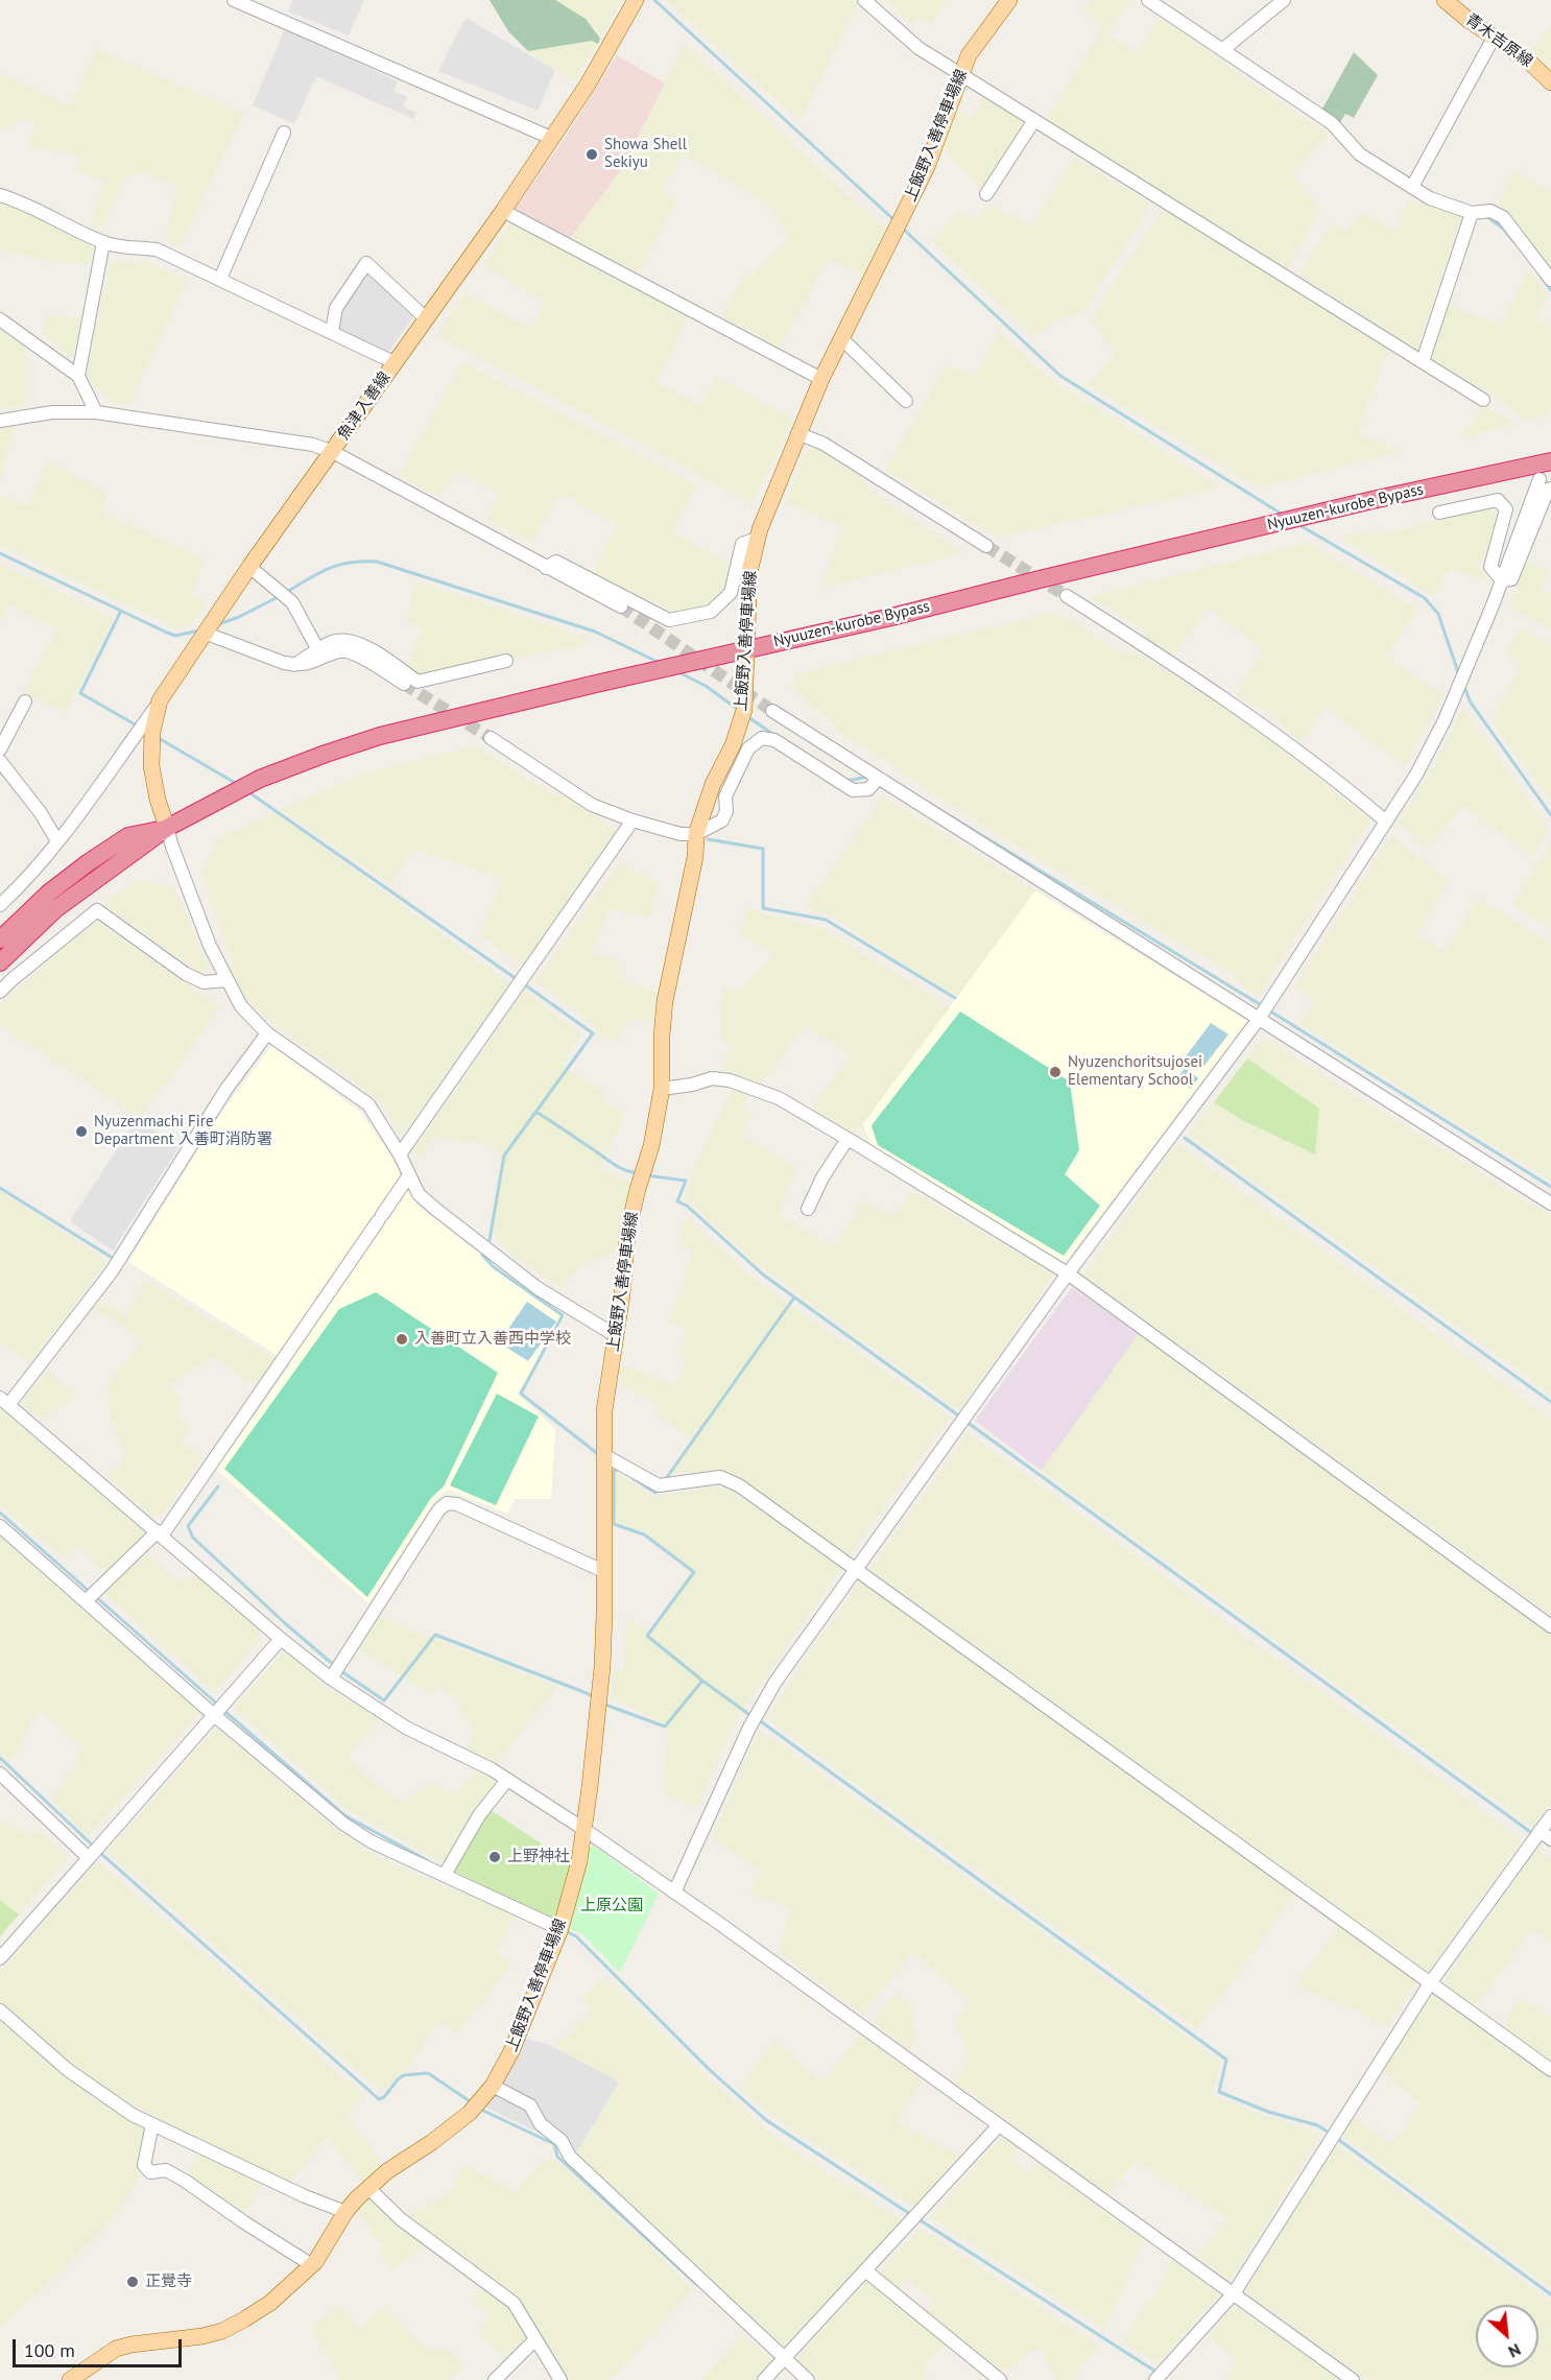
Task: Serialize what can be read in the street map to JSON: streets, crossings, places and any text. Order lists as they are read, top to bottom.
{
  "streets": {
    "highway": ["Nyuuzen-kurobe Bypass"],
    "main road": ["青木吉原線", "上飯野入善停車場線", "魚津入善線"]
  },
  "crossings": [
    ["上飯野入善停車場線", "Nyuuzen-kurobe Bypass"],
    ["魚津入善線", "Nyuuzen-kurobe Bypass"]
  ],
  "parks": ["上原公園"],
  "places": [
    "Showa Shell Sekiyu",
    "Nyuzenchoritsujosei Elementary School",
    "Nyuzenmachi Fire Department 入善町消防署",
    "入善町立入善西中学校",
    "上野神社",
    "正覺寺"
  ],
  "scale_bar": "100 m",
  "north": "bottom right"
}
